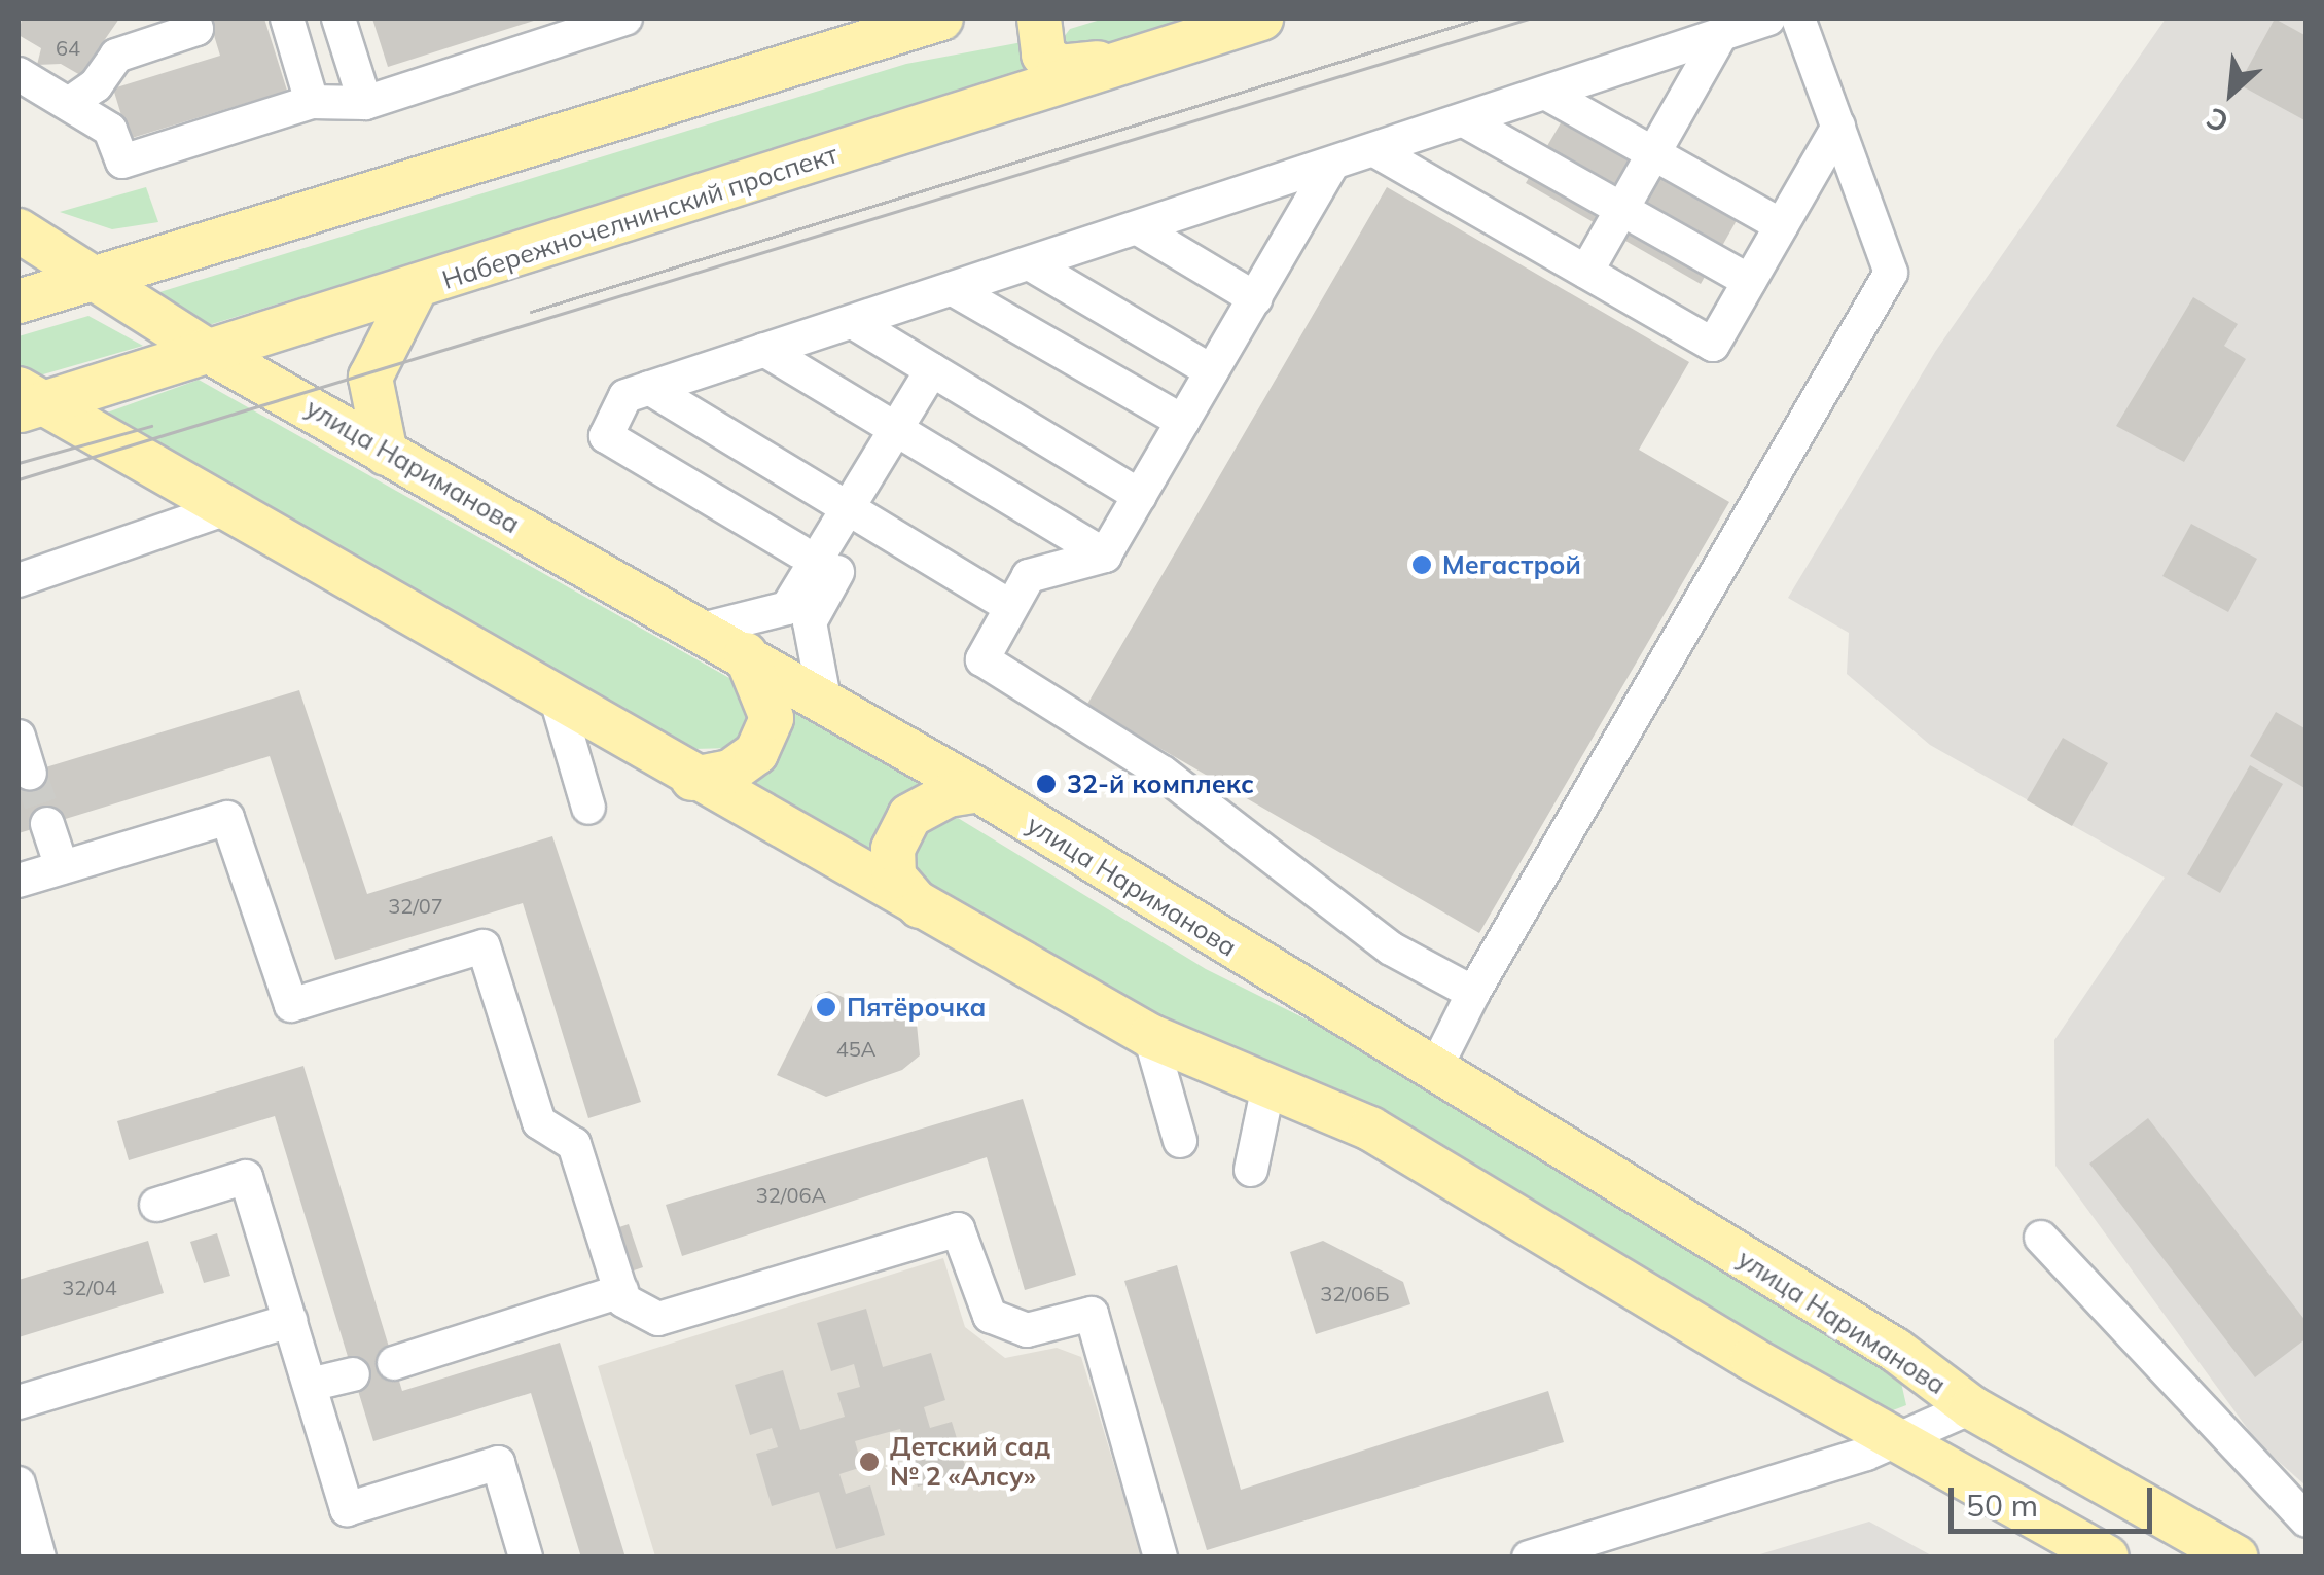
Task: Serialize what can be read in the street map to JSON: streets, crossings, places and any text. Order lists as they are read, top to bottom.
{
  "streets": {
    "main road": ["Набережночелнинский проспект", "улица Нариманова"]
  },
  "crossings": [
    ["Набережночелнинский проспект", "улица Нариманова"]
  ],
  "places": [
    "Мегастрой",
    "32-й комплекс",
    "Пятёрочка",
    "Детский сад № 2 «Алсу»"
  ],
  "house_numbers": [
    "64",
    "32/07",
    "45А",
    "32/06А",
    "32/04",
    "32/06Б"
  ],
  "scale_bar": "50 m",
  "north": "bottom left"
}
